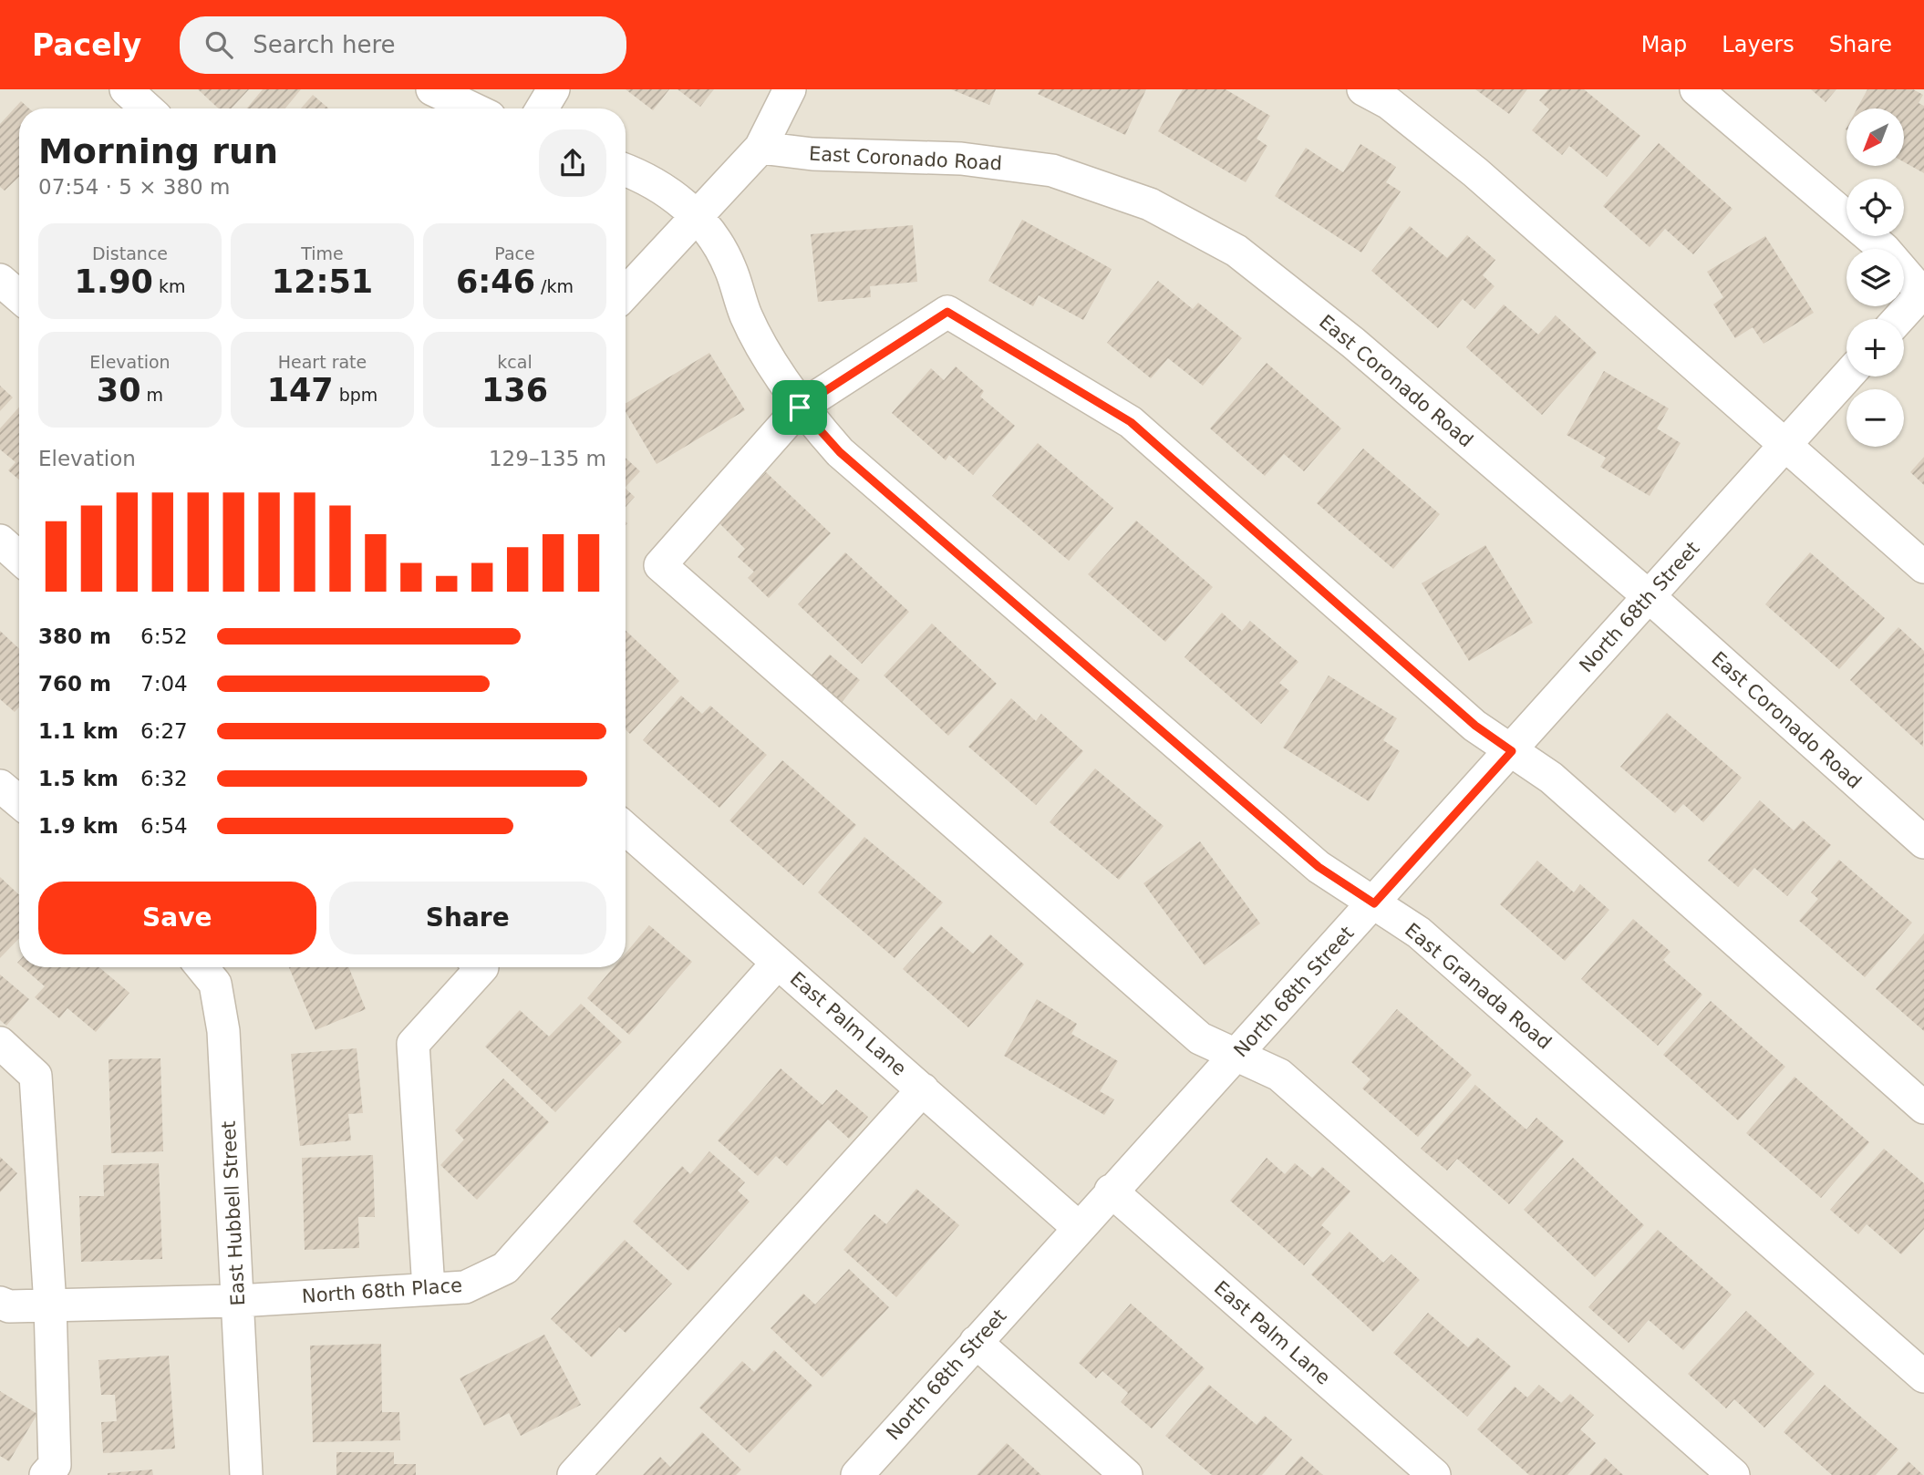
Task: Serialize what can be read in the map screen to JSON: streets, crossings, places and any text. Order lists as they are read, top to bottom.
{
  "streets": {
    "street": [
      "East Coronado Road",
      "North 68th Street",
      "East Granada Road",
      "East Palm Lane",
      "East Hubbell Street",
      "North 68th Place"
    ]
  },
  "crossings": [
    ["East Coronado Road", "North 68th Street"],
    ["North 68th Street", "East Granada Road"],
    ["North 68th Street", "East Palm Lane"],
    ["East Palm Lane", "North 68th Place"],
    ["East Hubbell Street", "North 68th Place"]
  ],
  "north": "bottom left",
  "page": {
    "header": "Pacely",
    "search": "Search here",
    "nav": ["Map", "Layers", "Share"],
    "map_buttons": ["+", "−"],
    "heading": ["Morning run", "07:54 · 5 × 380 m"],
    "stats": [
      ["Distance", "1.90 km"],
      ["Time", "12:51"],
      ["Pace", "6:46 /km"],
      ["Elevation", "30 m"],
      ["Heart rate", "147 bpm"],
      ["kcal", "136"]
    ],
    "chart": ["Elevation", "129–135 m"],
    "list": [
      {
        "name": "380 m",
        "note": "6:52"
      },
      {
        "name": "760 m",
        "note": "7:04"
      },
      {
        "name": "1.1 km",
        "note": "6:27"
      },
      {
        "name": "1.5 km",
        "note": "6:32"
      },
      {
        "name": "1.9 km",
        "note": "6:54"
      }
    ],
    "buttons": ["Save", "Share"]
  }
}
